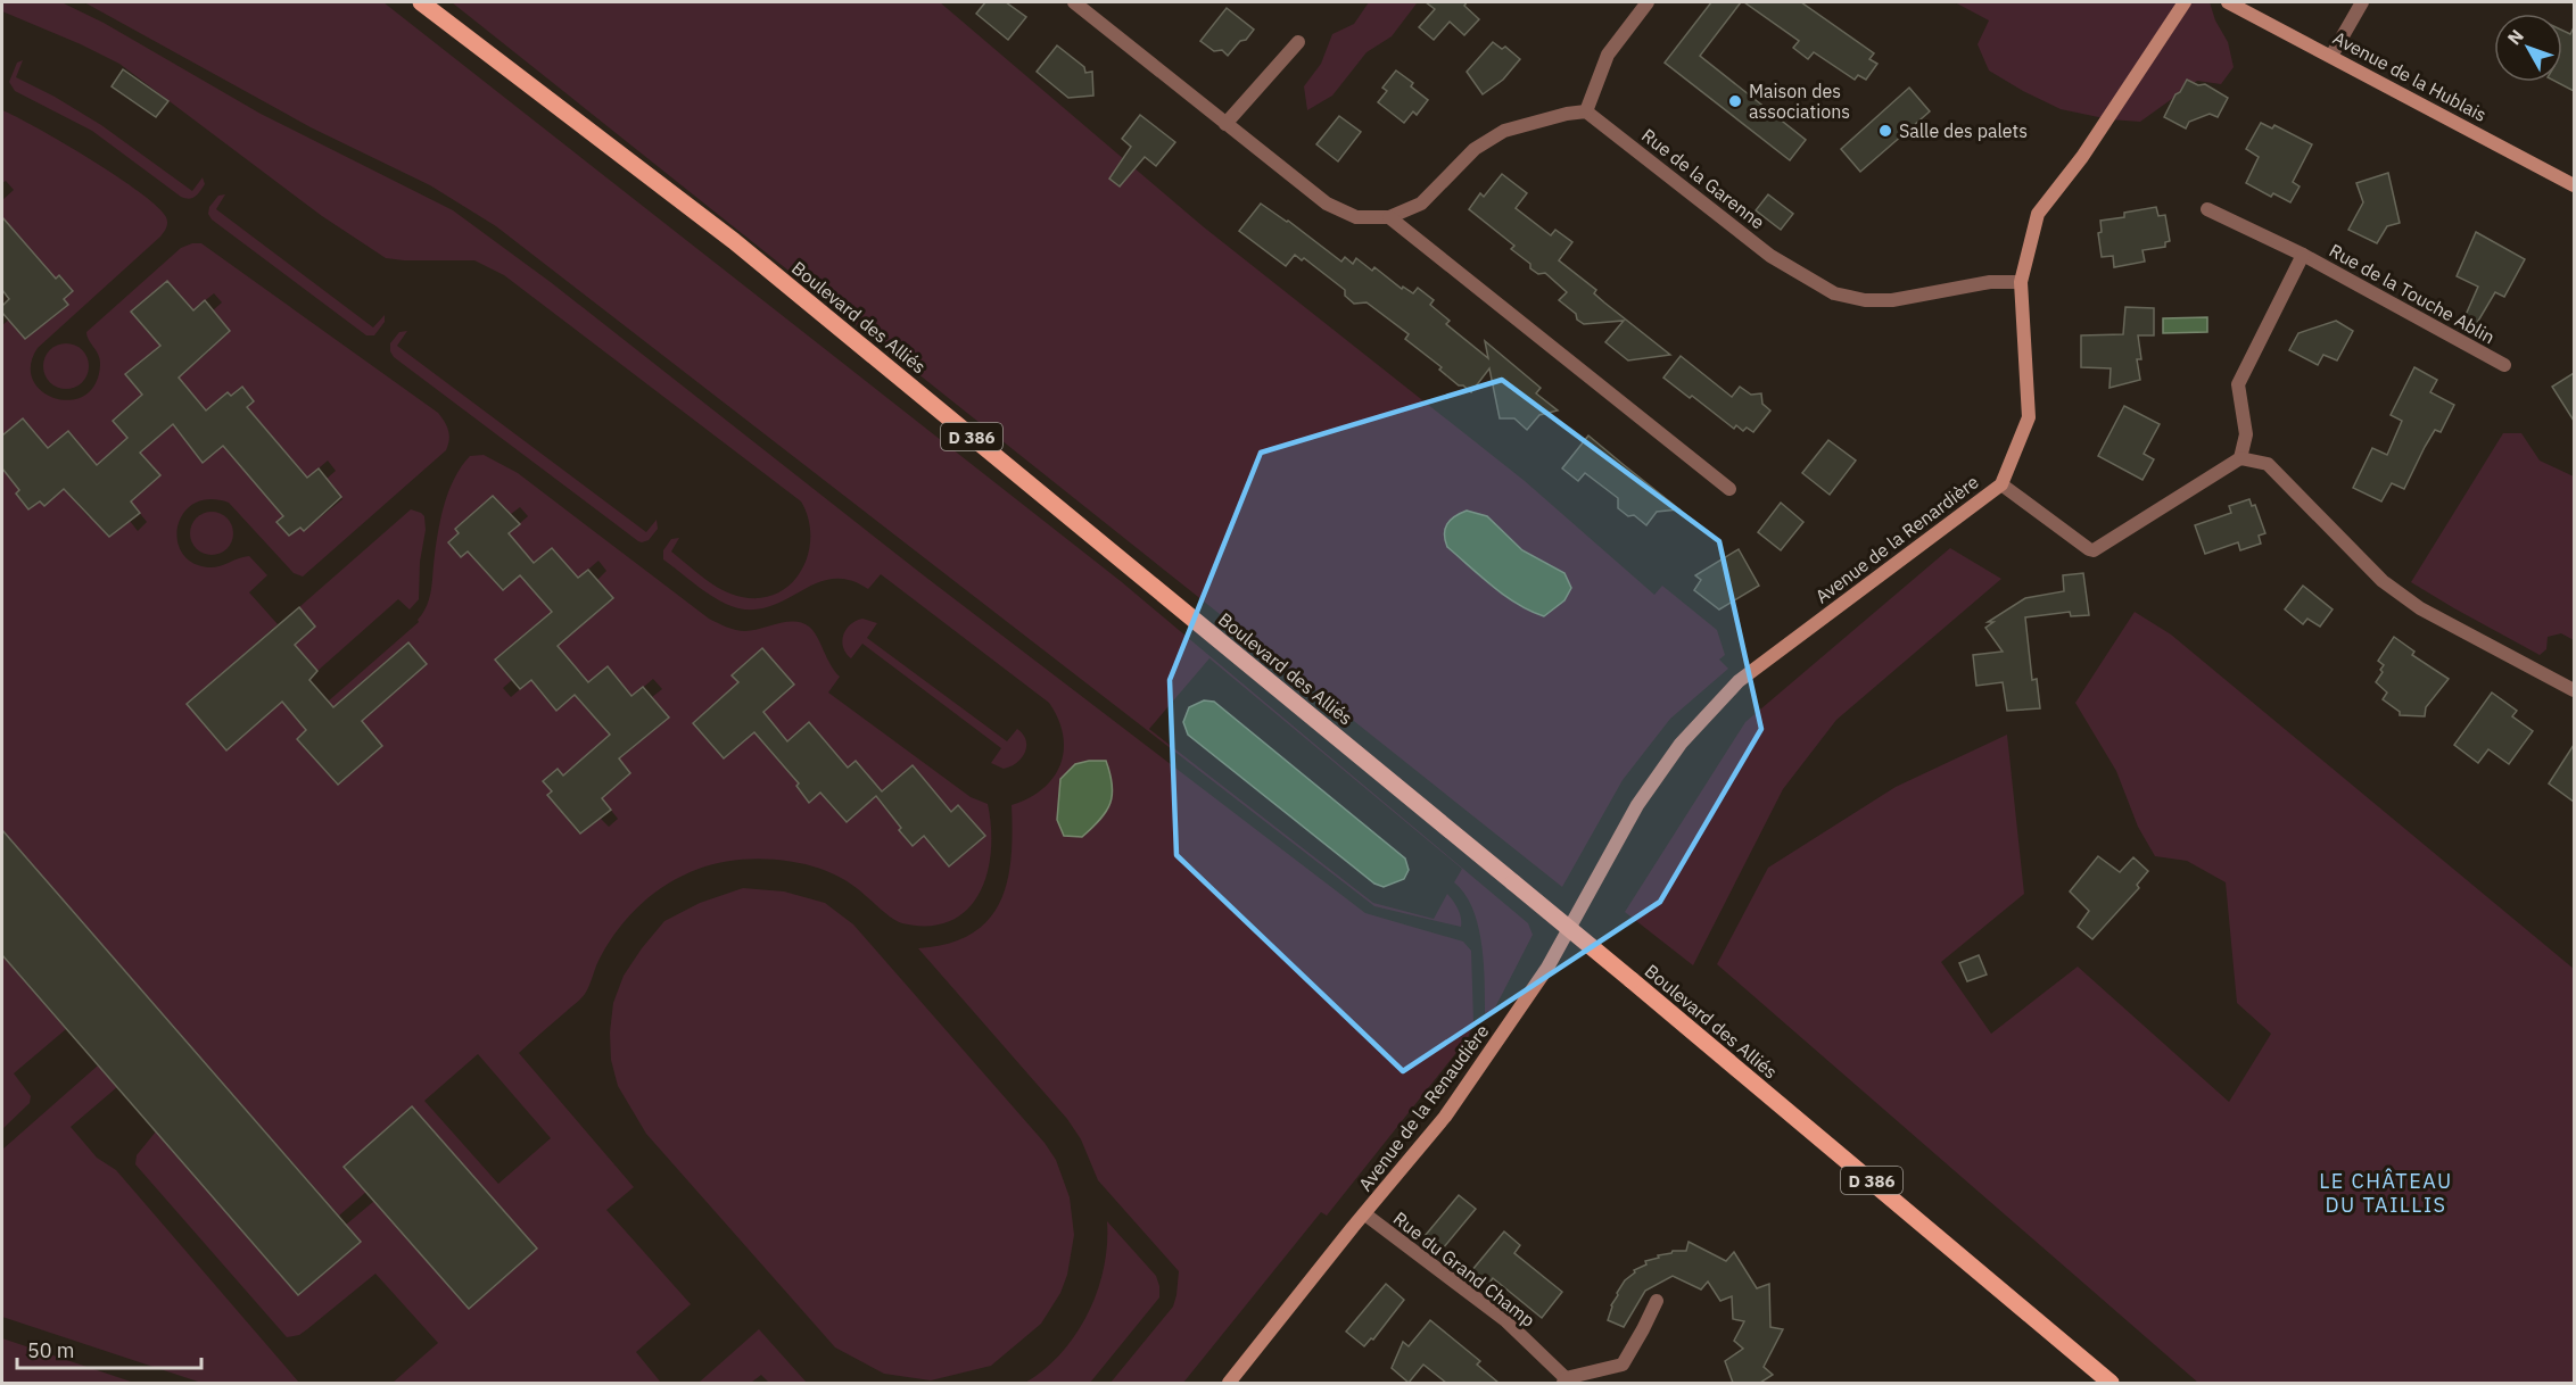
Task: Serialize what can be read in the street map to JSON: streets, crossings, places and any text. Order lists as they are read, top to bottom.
{
  "streets": {
    "main road": ["Boulevard des Alliés", "D 386"],
    "street": [
      "Avenue de la Hublais",
      "Rue de la Garenne",
      "Rue de la Touche Ablin",
      "Avenue de la Renardière",
      "Avenue de la Renaudière",
      "Rue du Grand Champ"
    ]
  },
  "crossings": [
    ["Rue de la Garenne", "Avenue de la Renardière"],
    ["Avenue de la Renardière", "Avenue de la Renaudière"],
    ["Avenue de la Renaudière", "Rue du Grand Champ"]
  ],
  "districts": ["LE CHÂTEAU DU TAILLIS"],
  "places": ["Maison des associations", "Salle des palets"],
  "scale_bar": "50 m",
  "north": "top left"
}
